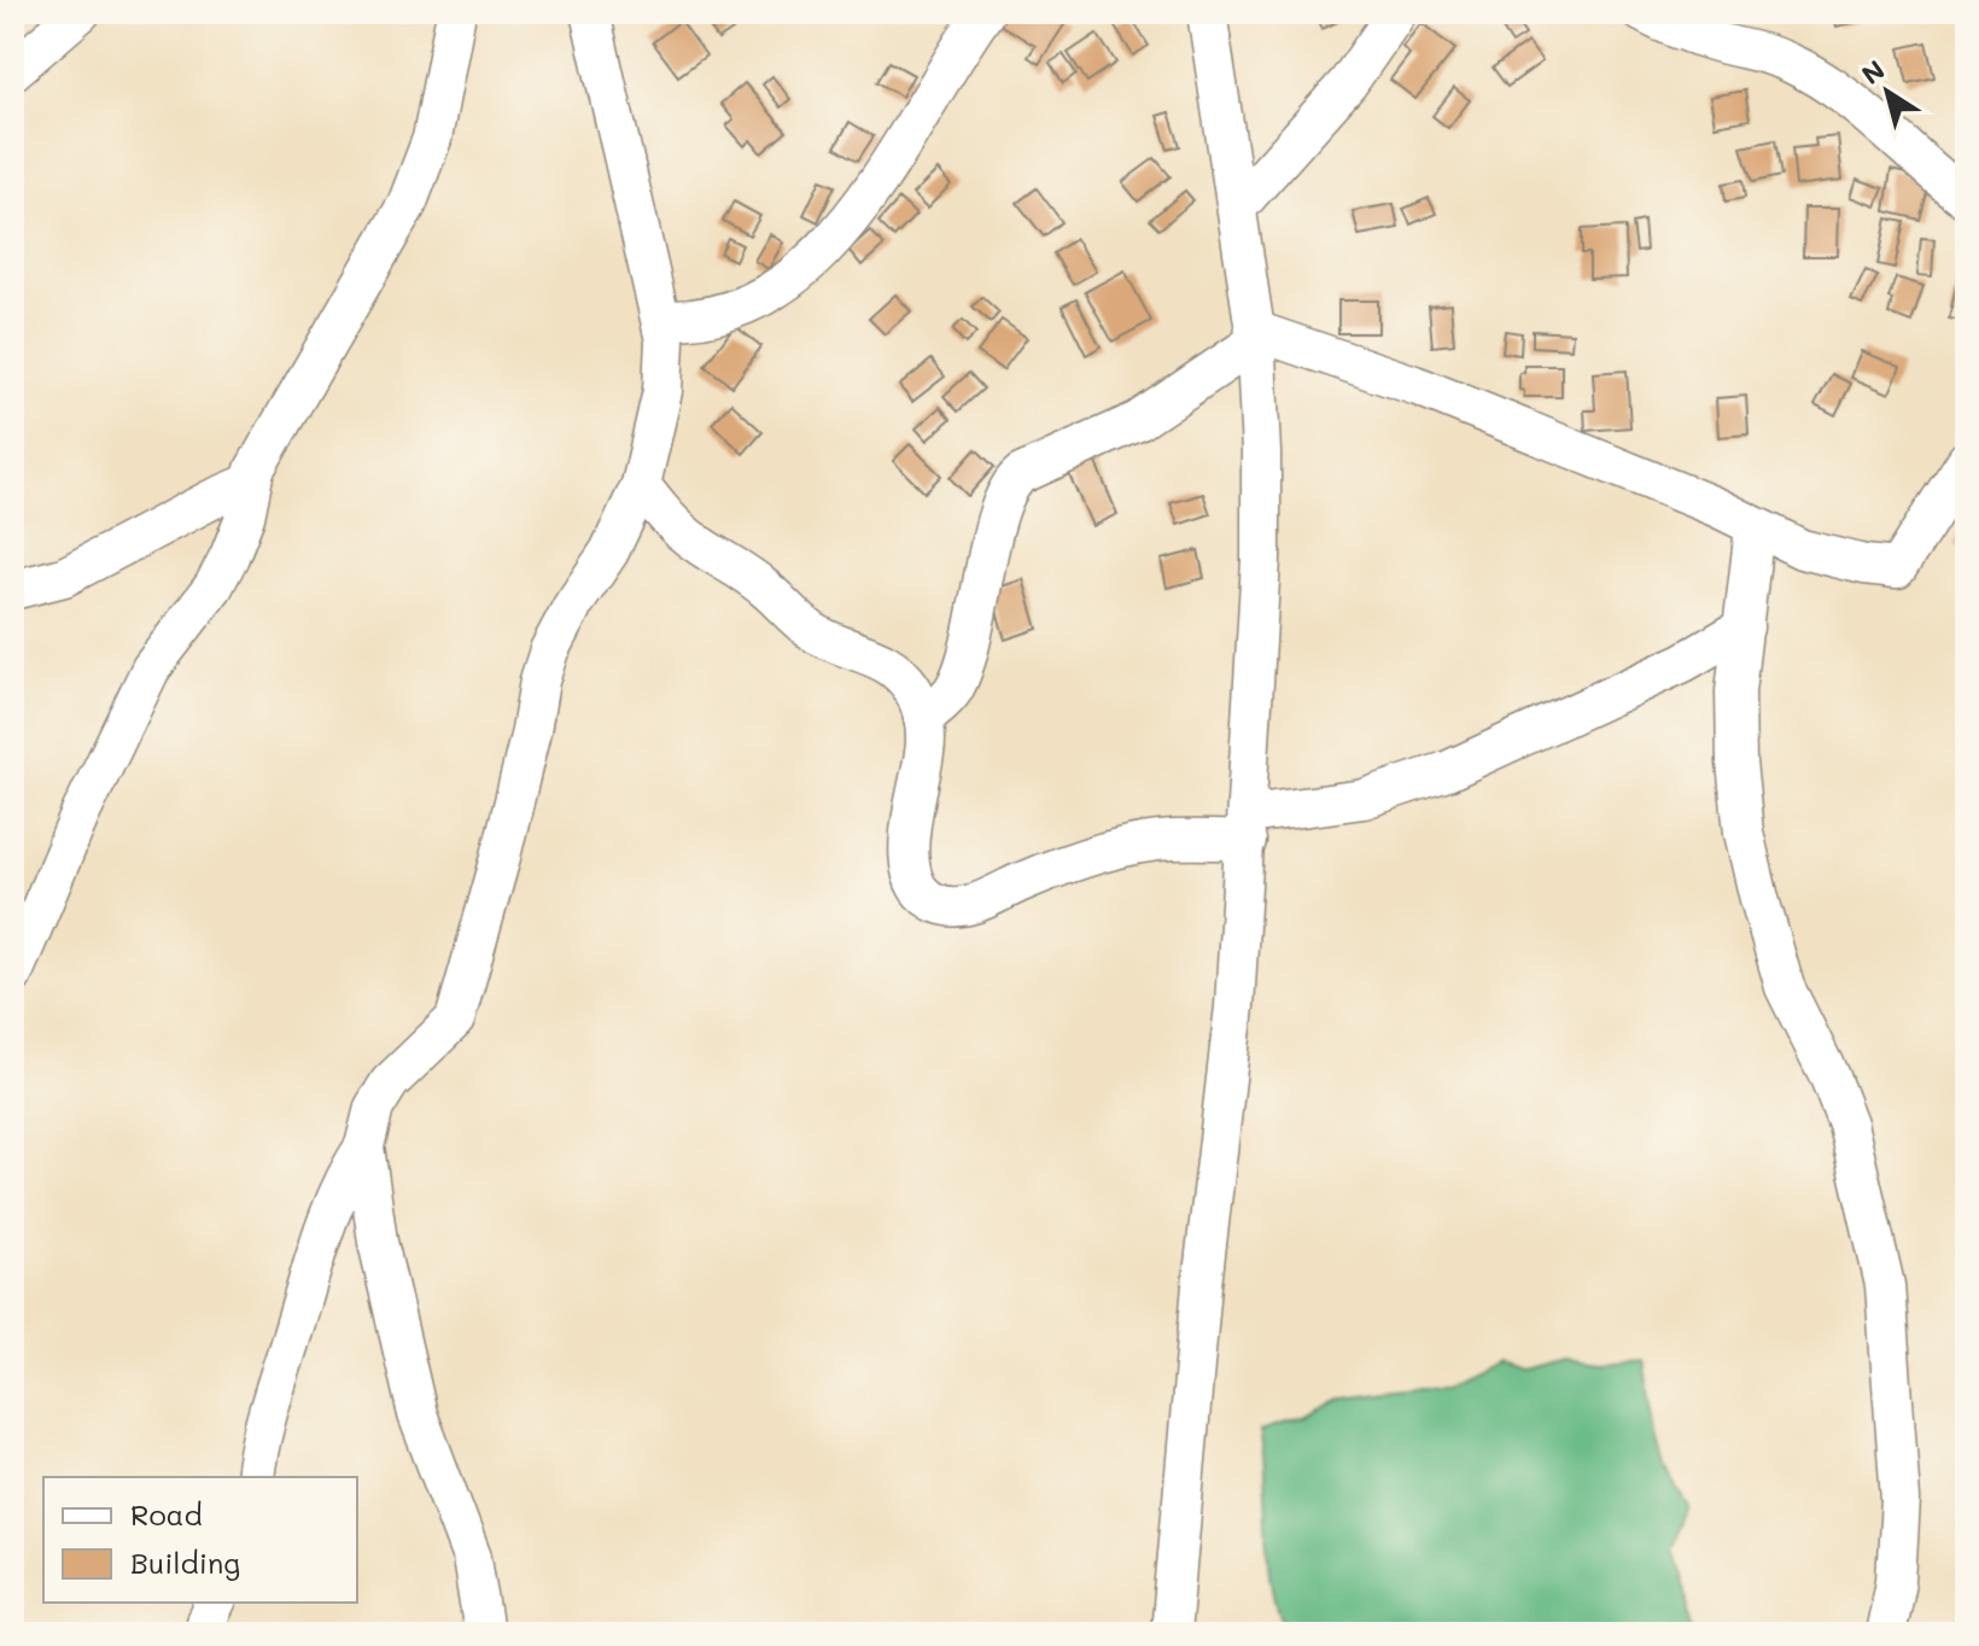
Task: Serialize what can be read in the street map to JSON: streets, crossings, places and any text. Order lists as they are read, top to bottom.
{
  "legend": ["Road", "Building"],
  "north": "top left"
}
